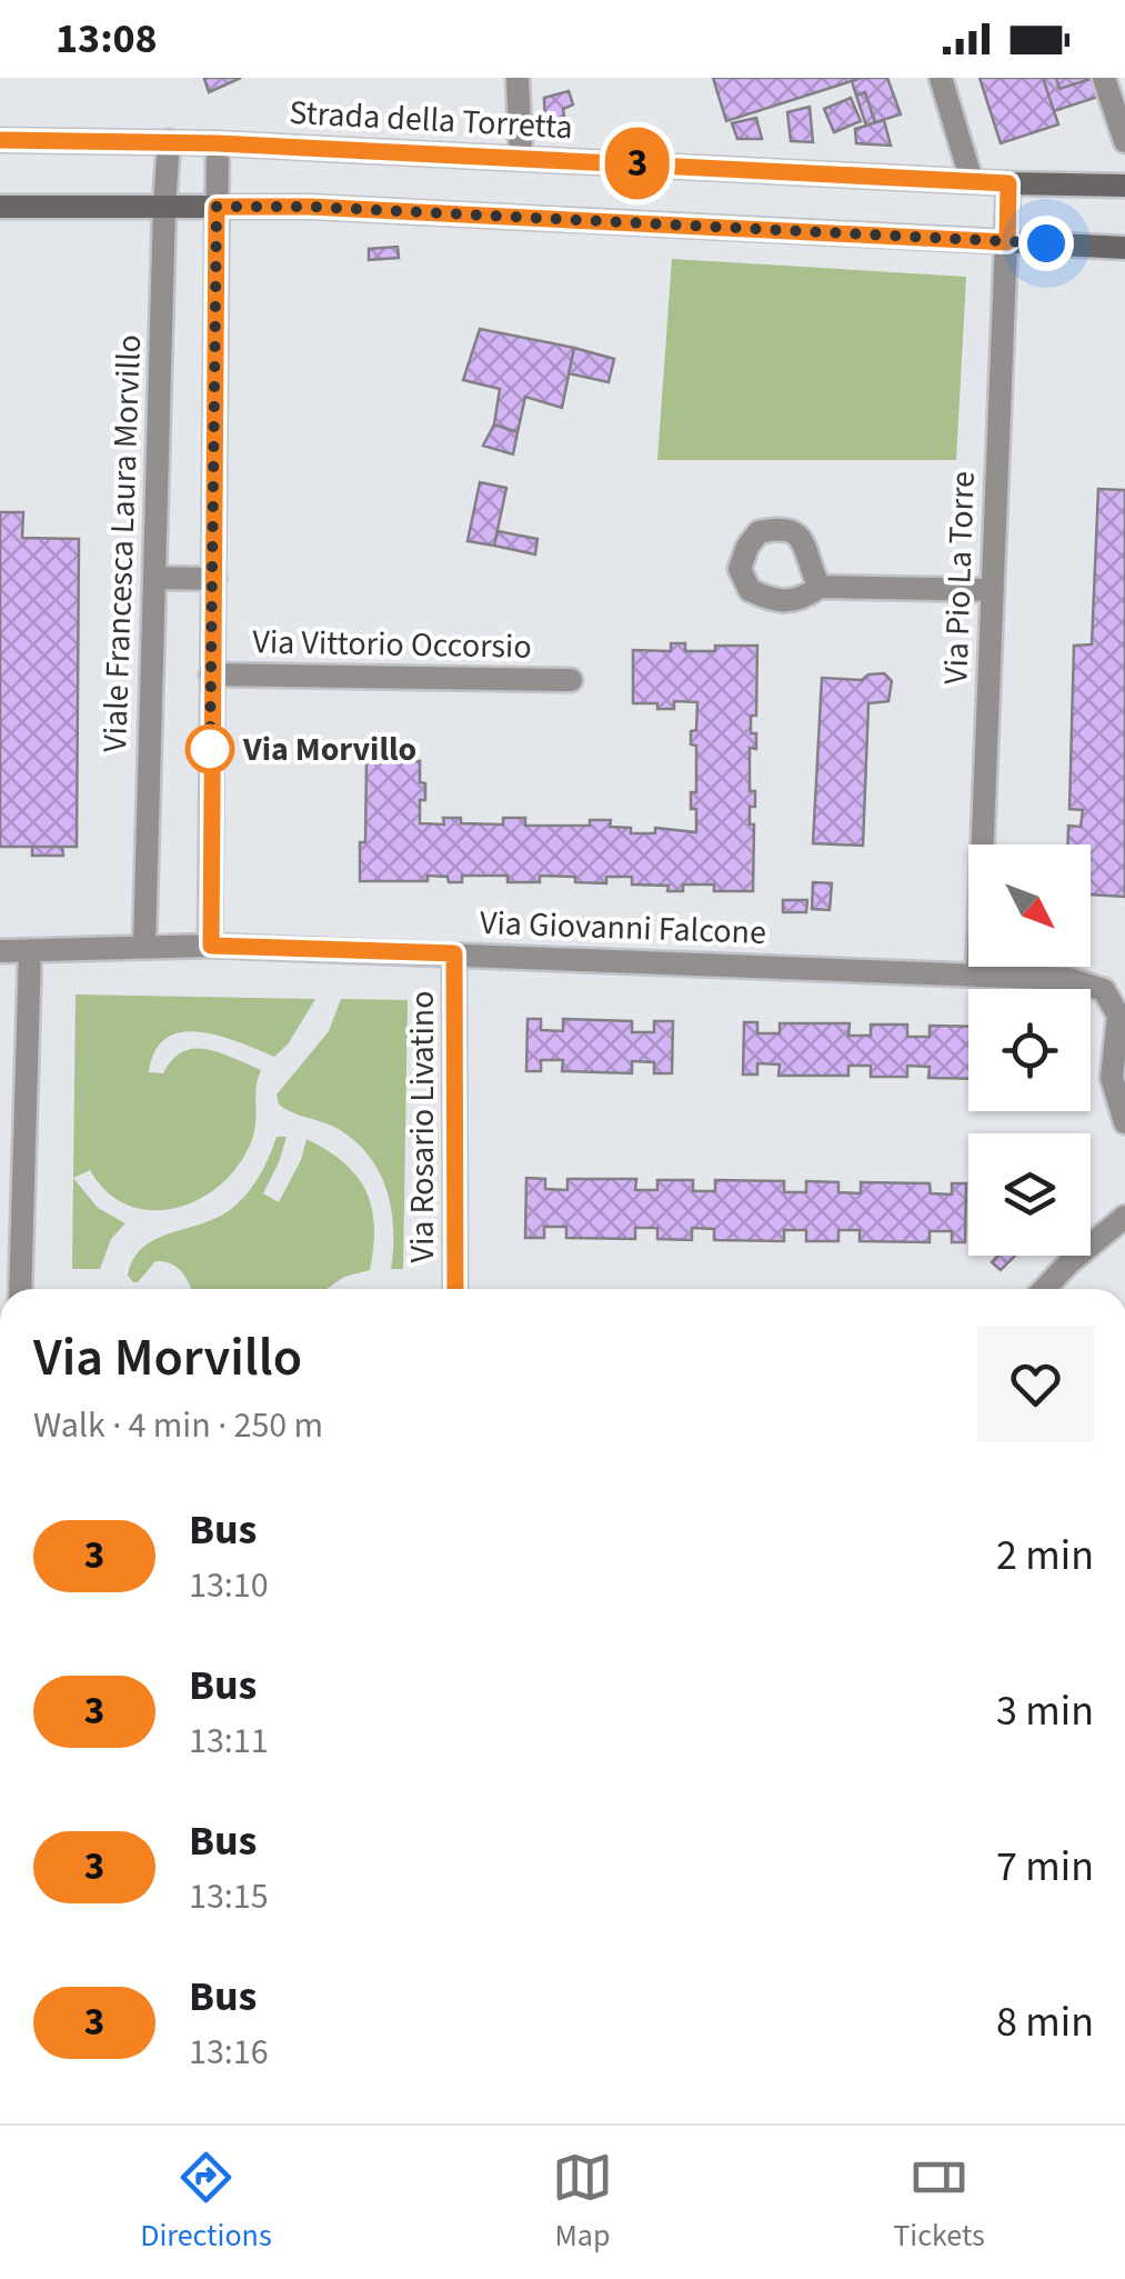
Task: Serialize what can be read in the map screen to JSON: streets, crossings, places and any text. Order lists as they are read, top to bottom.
{
  "streets": {
    "street": [
      "Strada della Torretta",
      "Viale Francesca Laura Morvillo",
      "Via Pio La Torre",
      "Via Vittorio Occorsio",
      "Via Giovanni Falcone",
      "Via Rosario Livatino"
    ]
  },
  "crossings": [
    ["Strada della Torretta", "Viale Francesca Laura Morvillo"],
    ["Strada della Torretta", "Via Pio La Torre"],
    ["Viale Francesca Laura Morvillo", "Via Giovanni Falcone"],
    ["Via Pio La Torre", "Via Giovanni Falcone"],
    ["Via Giovanni Falcone", "Via Rosario Livatino"]
  ],
  "places": ["Via Morvillo"],
  "lines": ["bus line 3"],
  "north": "bottom right",
  "page": {
    "status": "13:08",
    "on_map": "3",
    "heading": ["Via Morvillo", "Walk · 4 min · 250 m"],
    "list": [
      {
        "mark": "3",
        "name": "Bus",
        "note": "13:10",
        "value": "2 min"
      },
      {
        "mark": "3",
        "name": "Bus",
        "note": "13:11",
        "value": "3 min"
      },
      {
        "mark": "3",
        "name": "Bus",
        "note": "13:15",
        "value": "7 min"
      },
      {
        "mark": "3",
        "name": "Bus",
        "note": "13:16",
        "value": "8 min"
      }
    ],
    "tabs": ["Directions", "Map", "Tickets"]
  }
}
